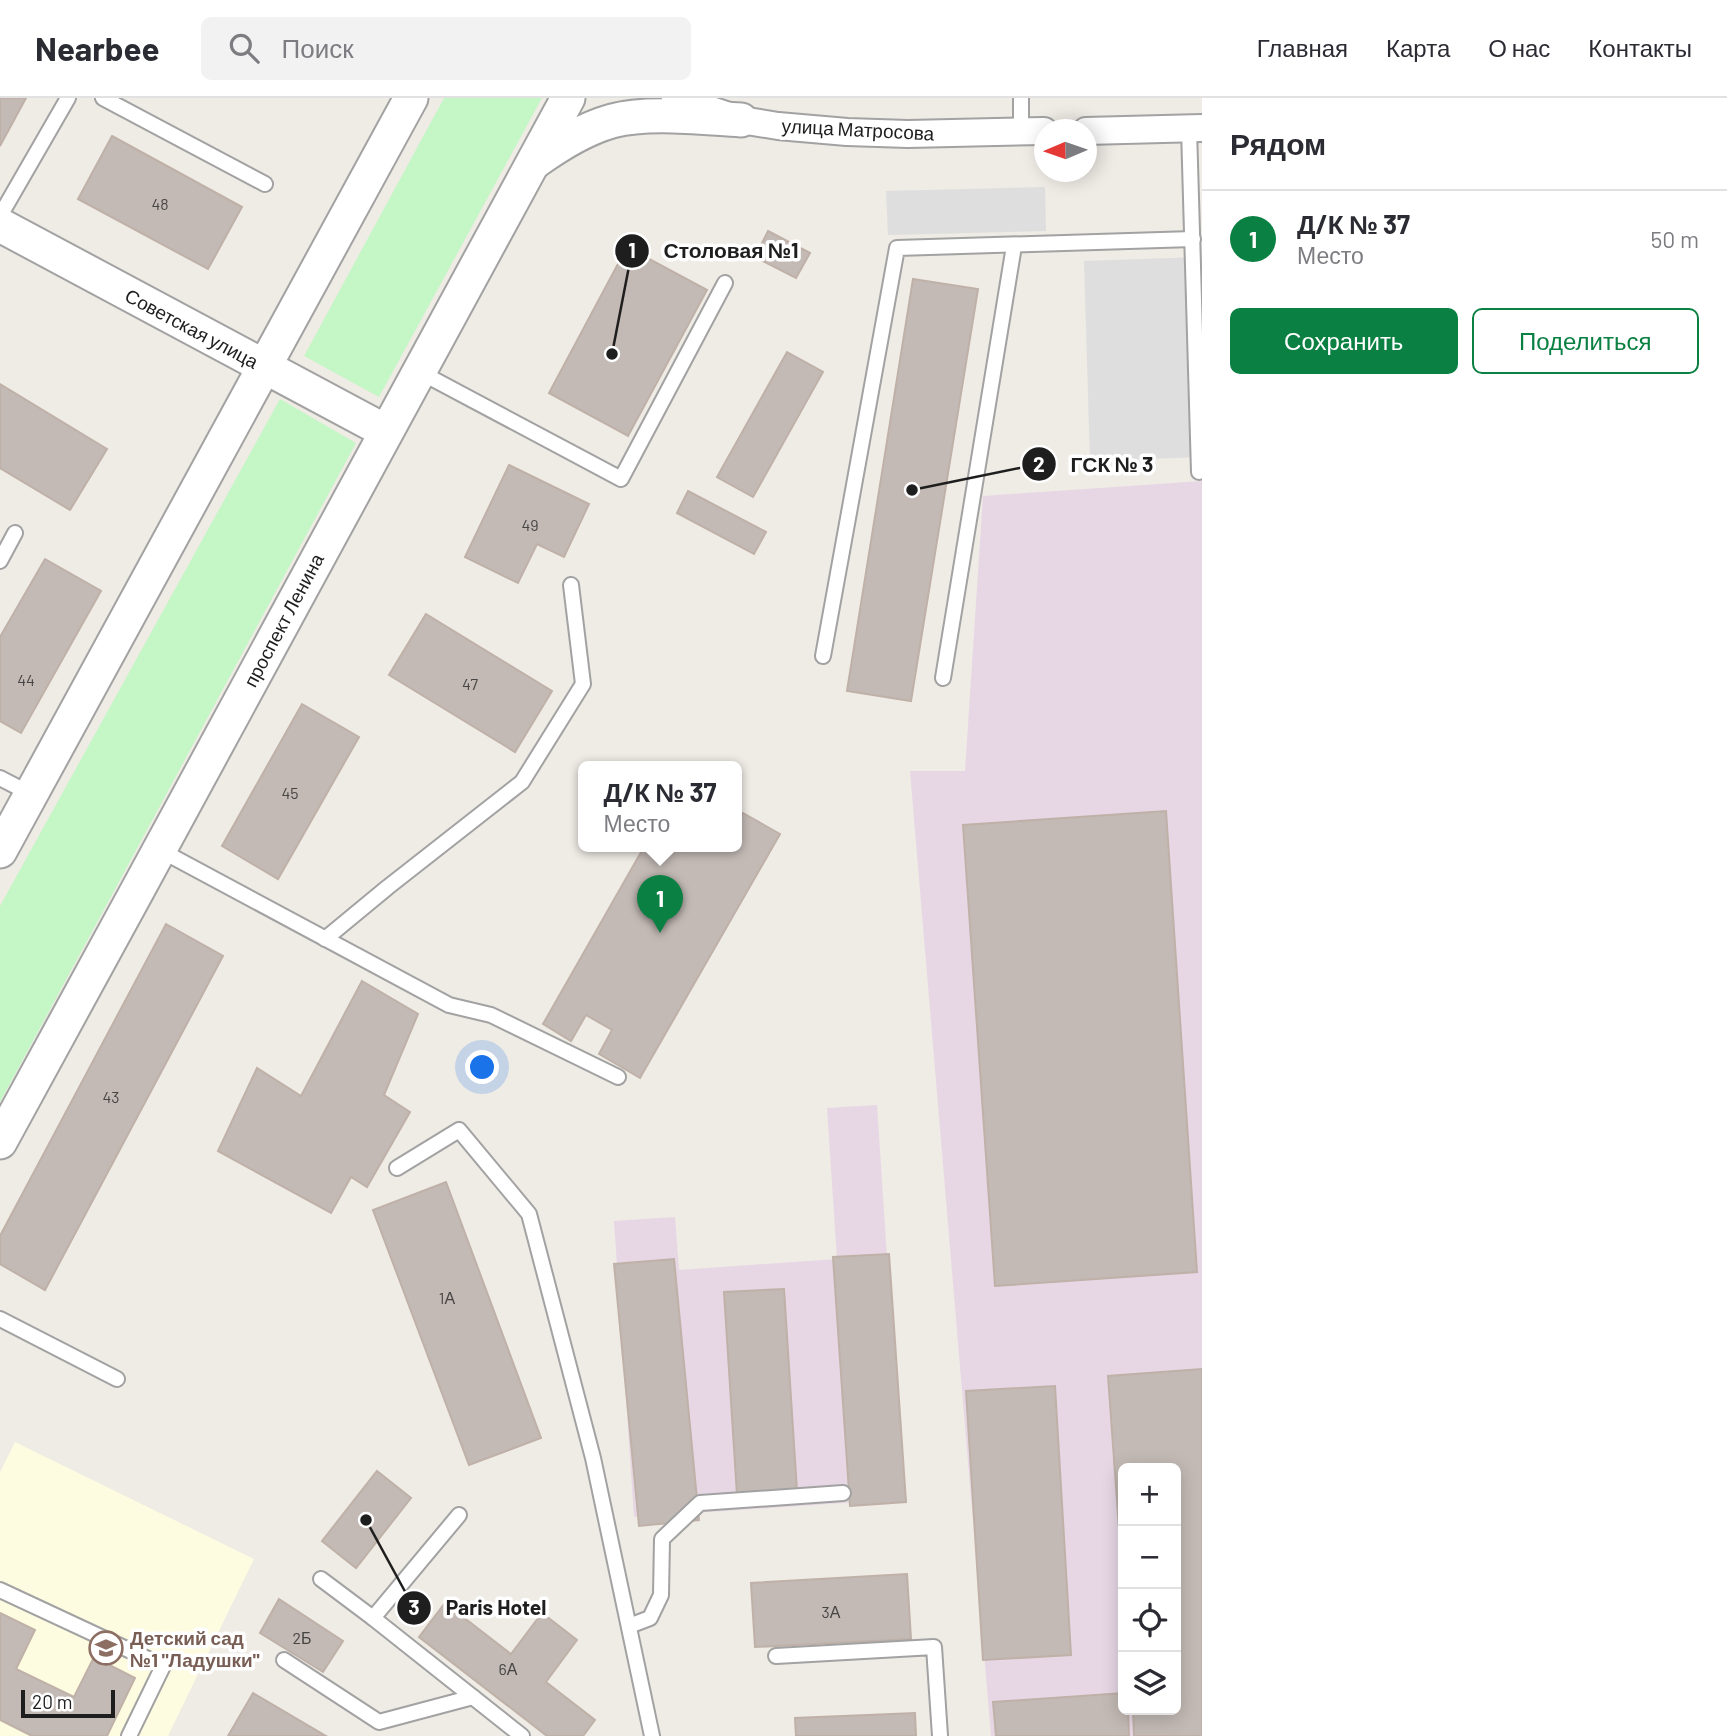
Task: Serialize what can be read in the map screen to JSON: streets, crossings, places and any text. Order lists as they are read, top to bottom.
{
  "streets": {
    "street": ["улица Матросова", "Советская улица", "проспект Ленина"]
  },
  "crossings": [
    ["Советская улица", "проспект Ленина"]
  ],
  "places": {
    "other": ["Столовая №1", "ГСК № 3", "Paris Hotel"],
    "school or university": ["Детский сад №1 \"Ладушки\""]
  },
  "house_numbers": [
    "48",
    "49",
    "44",
    "47",
    "45",
    "43",
    "1А",
    "3А",
    "2Б",
    "6А"
  ],
  "scale_bar": "20 m",
  "north": "left",
  "page": {
    "header": "Nearbee",
    "search": "Поиск",
    "nav": [
      "Главная",
      "Карта",
      "О нас",
      "Контакты"
    ],
    "heading": "Рядом",
    "list": [
      {
        "mark": "1",
        "name": "Д/К № 37",
        "note": "Место",
        "value": "50 m"
      }
    ],
    "buttons": ["Сохранить", "Поделиться"],
    "popup": ["Д/К № 37", "Место"],
    "pins": "1",
    "map_buttons": ["+", "−"],
    "scale": "20 m"
  }
}
